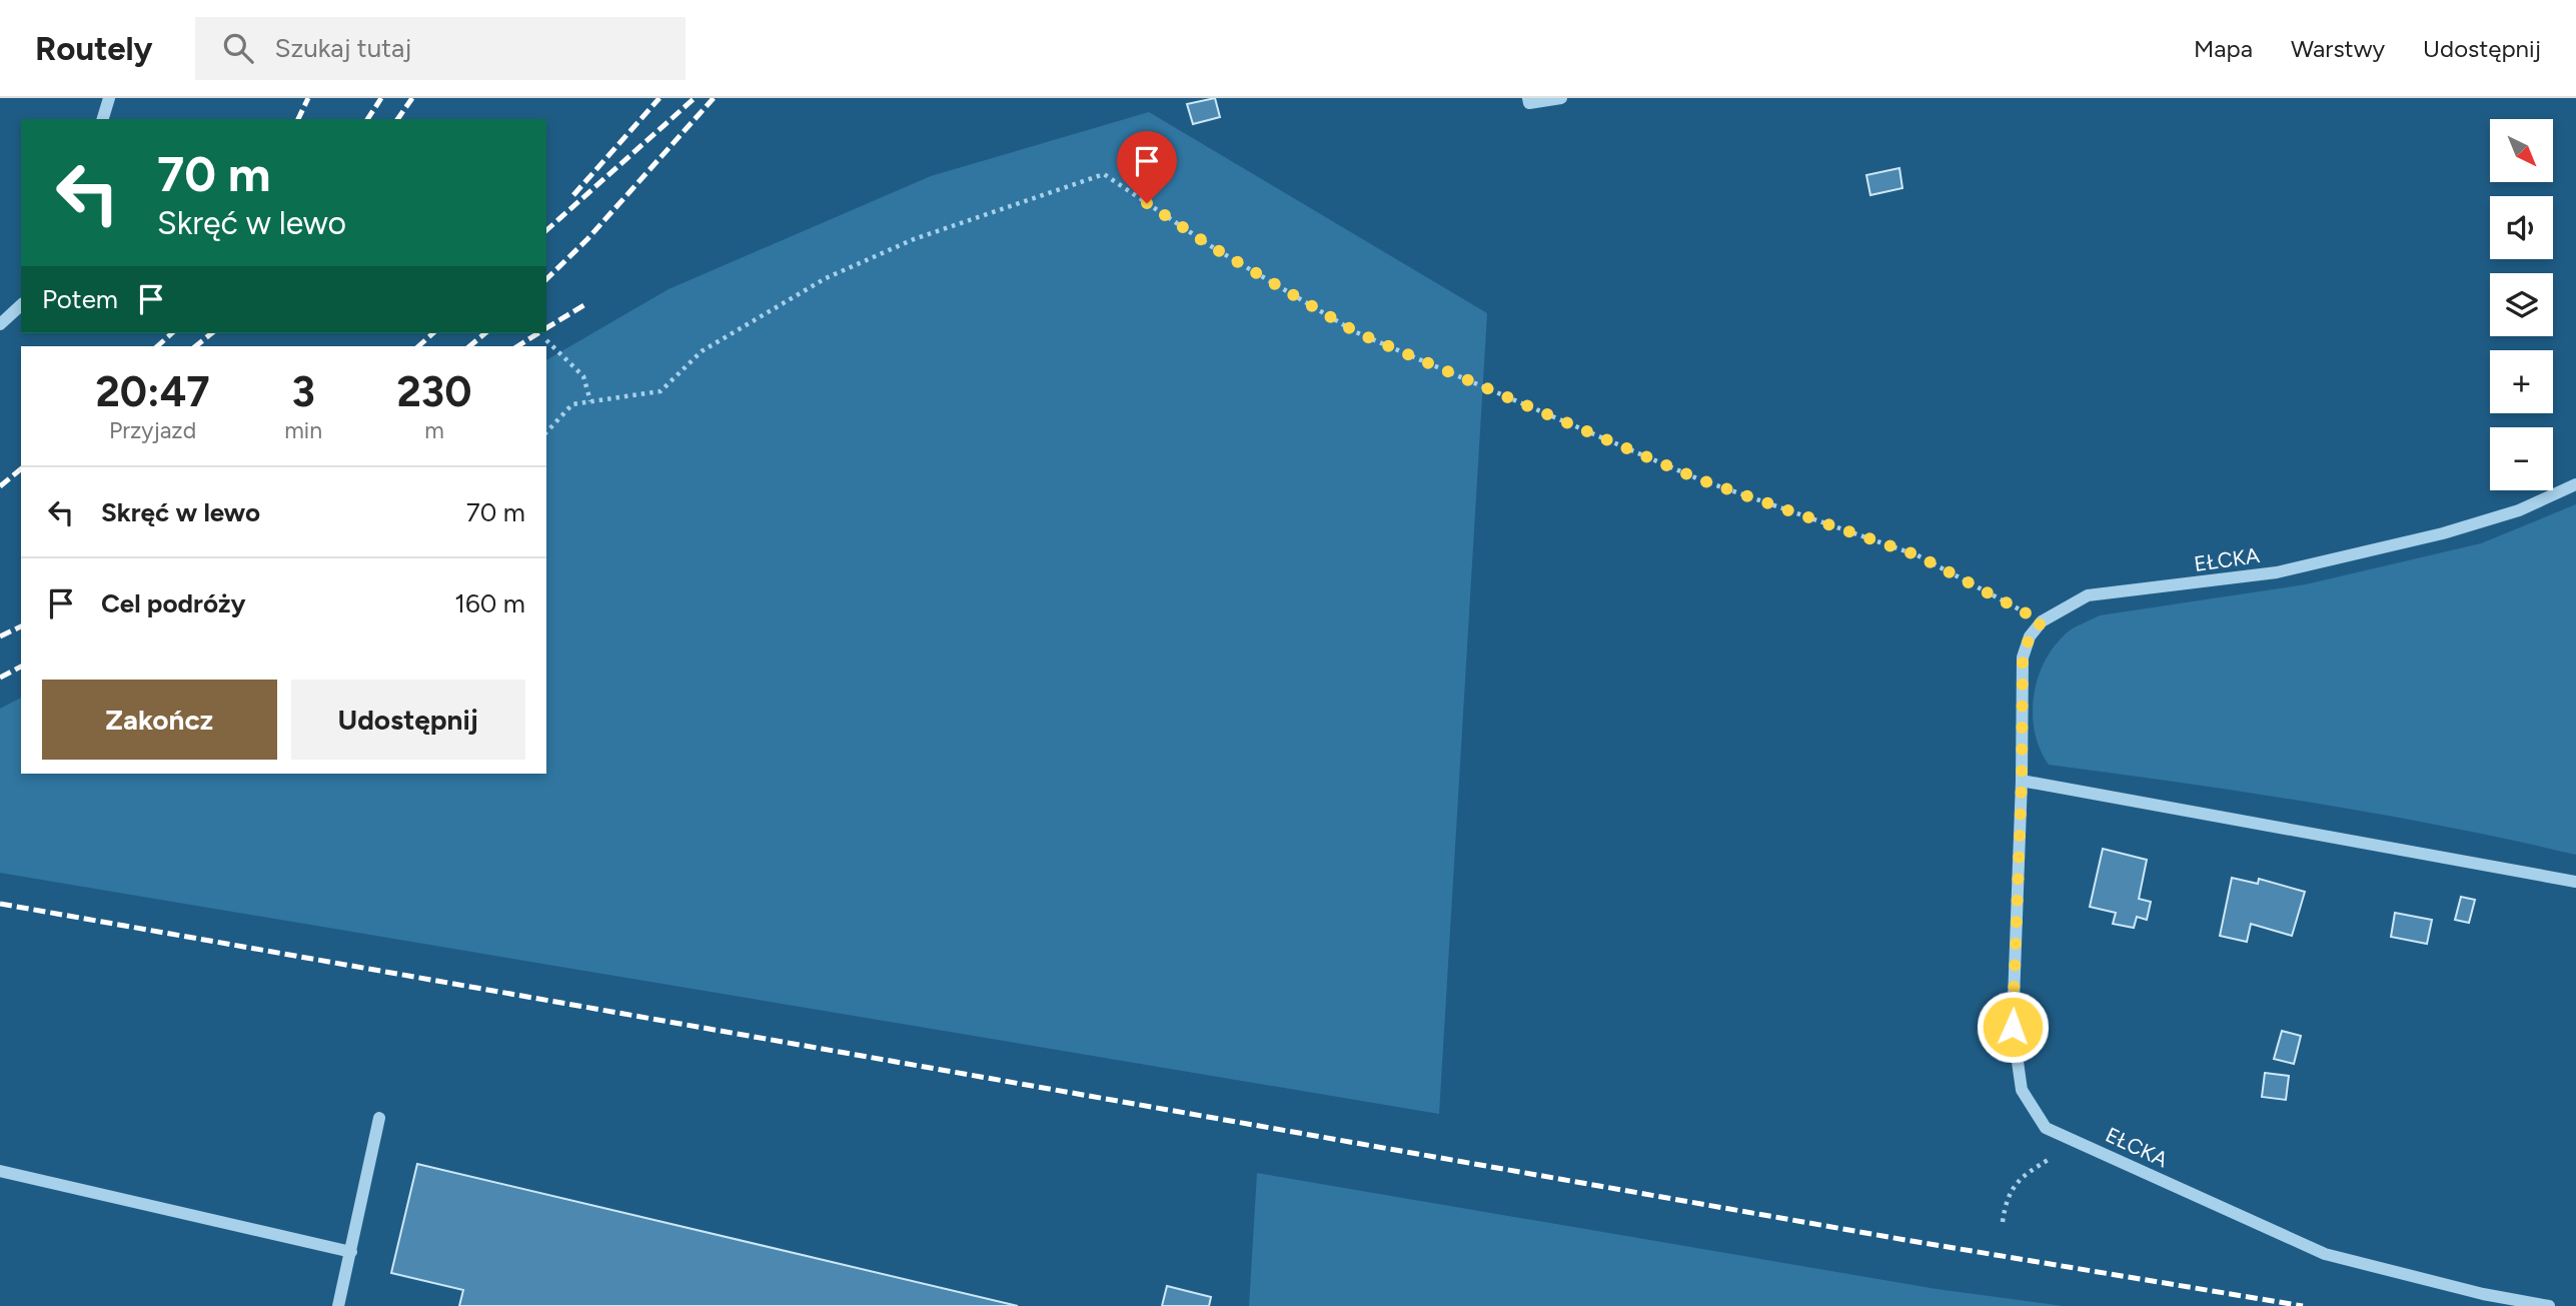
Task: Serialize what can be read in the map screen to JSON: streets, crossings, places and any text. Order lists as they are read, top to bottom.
{
  "streets": {
    "street": ["EŁCKA"]
  },
  "north": "bottom right",
  "page": {
    "header": "Routely",
    "search": "Szukaj tutaj",
    "nav": ["Mapa", "Warstwy", "Udostępnij"],
    "map_buttons": ["+", "−"],
    "turn": ["70 m", "Skręć w lewo"],
    "then": "Potem",
    "eta": [
      "20:47",
      "Przyjazd",
      "3",
      "min",
      "230",
      "m"
    ],
    "list": [
      {
        "name": "Skręć w lewo",
        "value": "70 m"
      },
      {
        "name": "Cel podróży",
        "value": "160 m"
      }
    ],
    "buttons": ["Zakończ", "Udostępnij"]
  }
}
